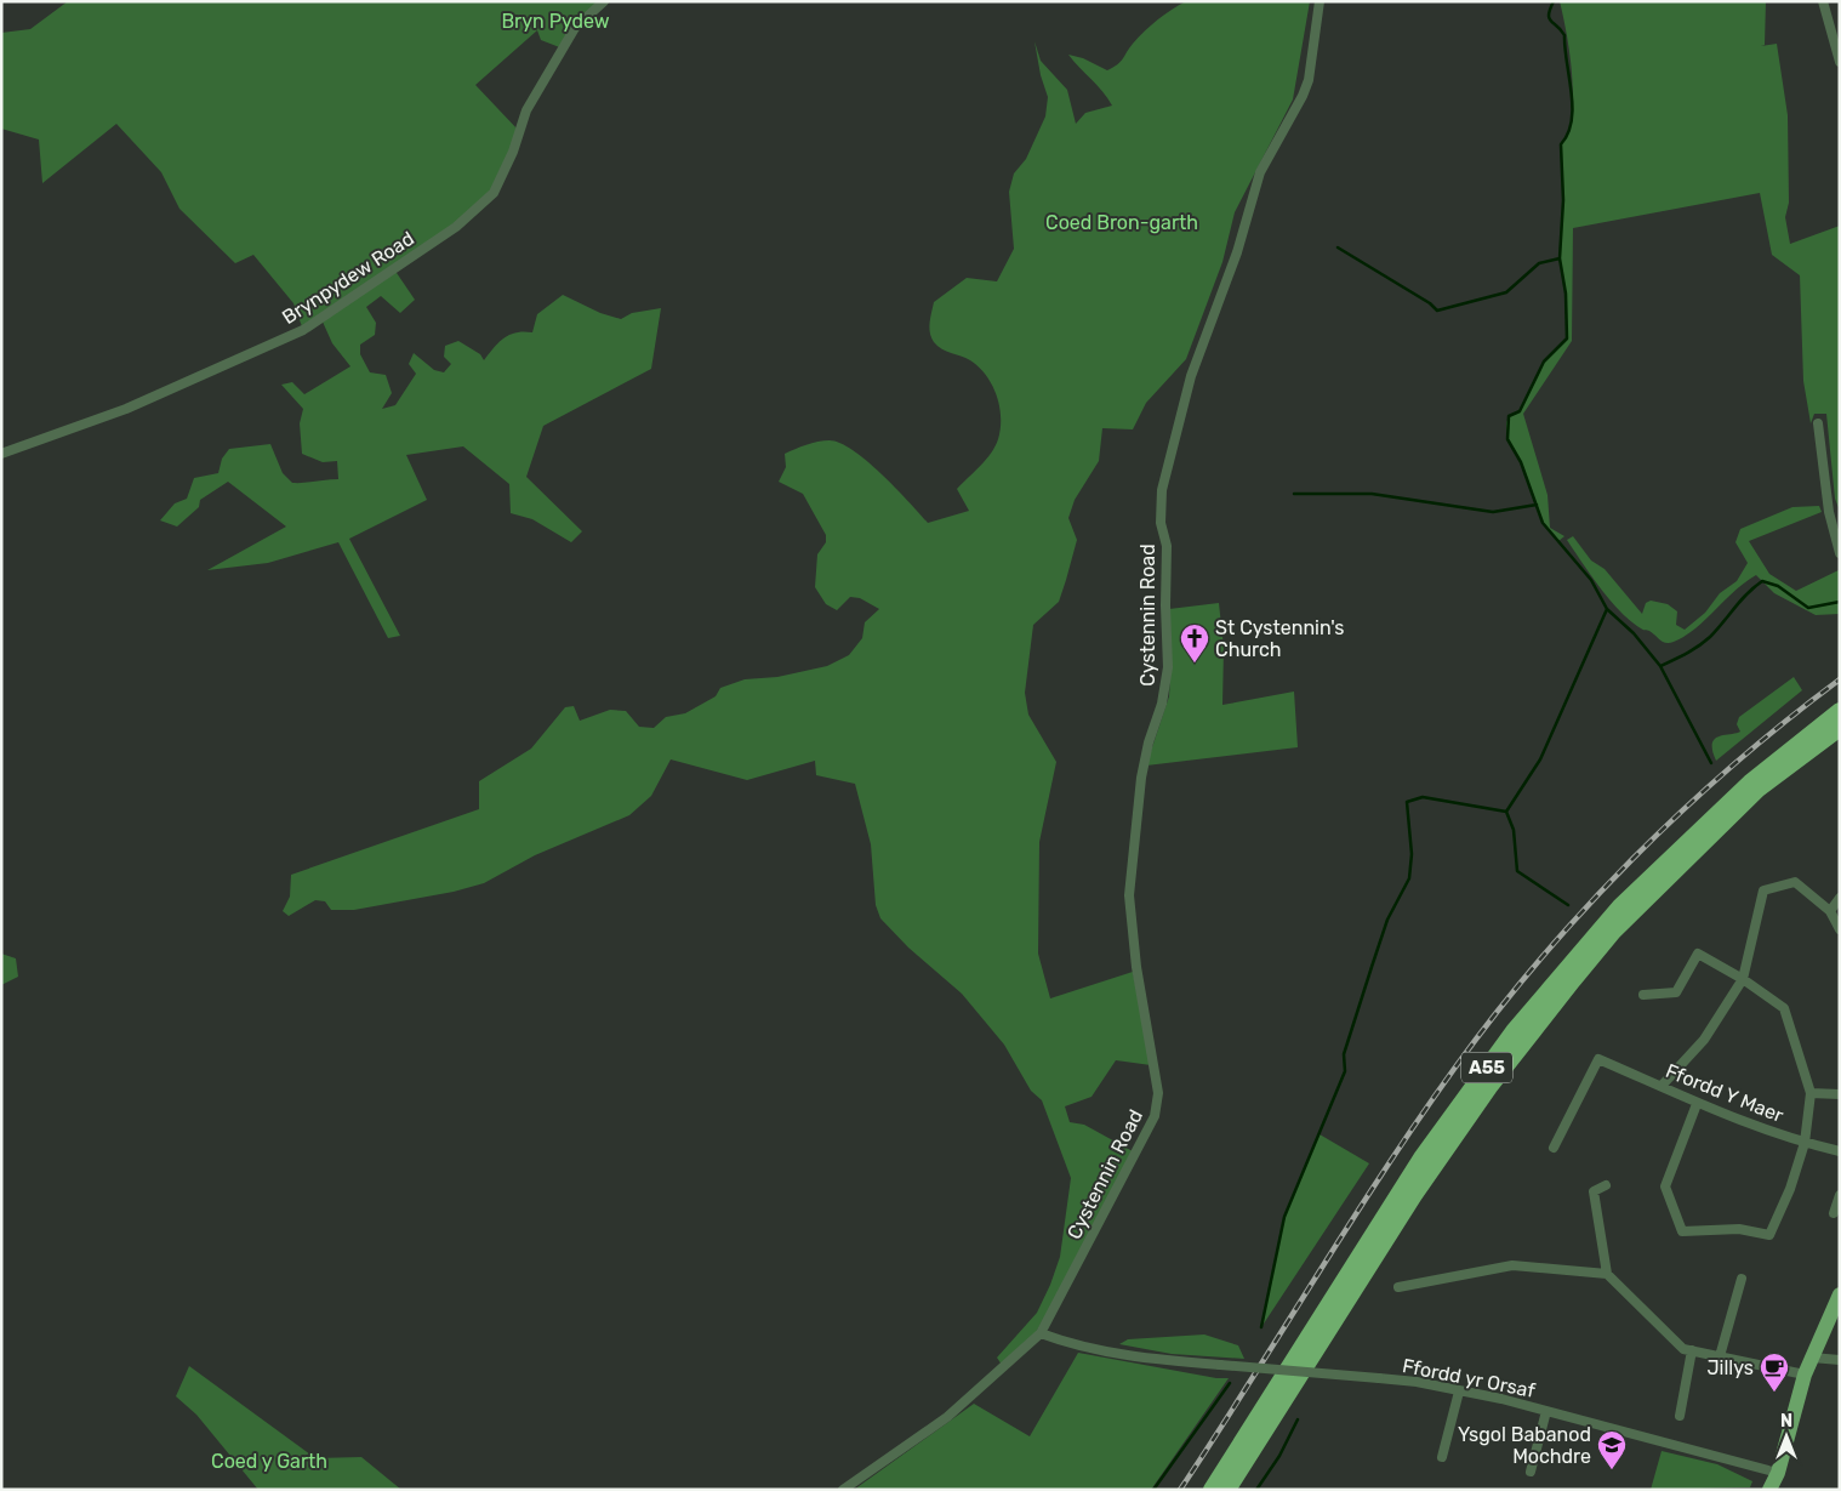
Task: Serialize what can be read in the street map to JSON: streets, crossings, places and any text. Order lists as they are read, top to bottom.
{
  "streets": {
    "highway": ["A55"],
    "street": [
      "Brynpydew Road",
      "Cystennin Road",
      "Ffordd Y Maer",
      "Ffordd yr Orsaf"
    ]
  },
  "crossings": [
    ["Cystennin Road", "Ffordd yr Orsaf"]
  ],
  "parks": ["Bryn Pydew", "Coed Bron-garth", "Coed y Garth"],
  "places": {
    "church": ["St Cystennin's Church"],
    "cafe": ["Jillys"],
    "school or university": ["Ysgol Babanod Mochdre"]
  },
  "north": "top"
}
